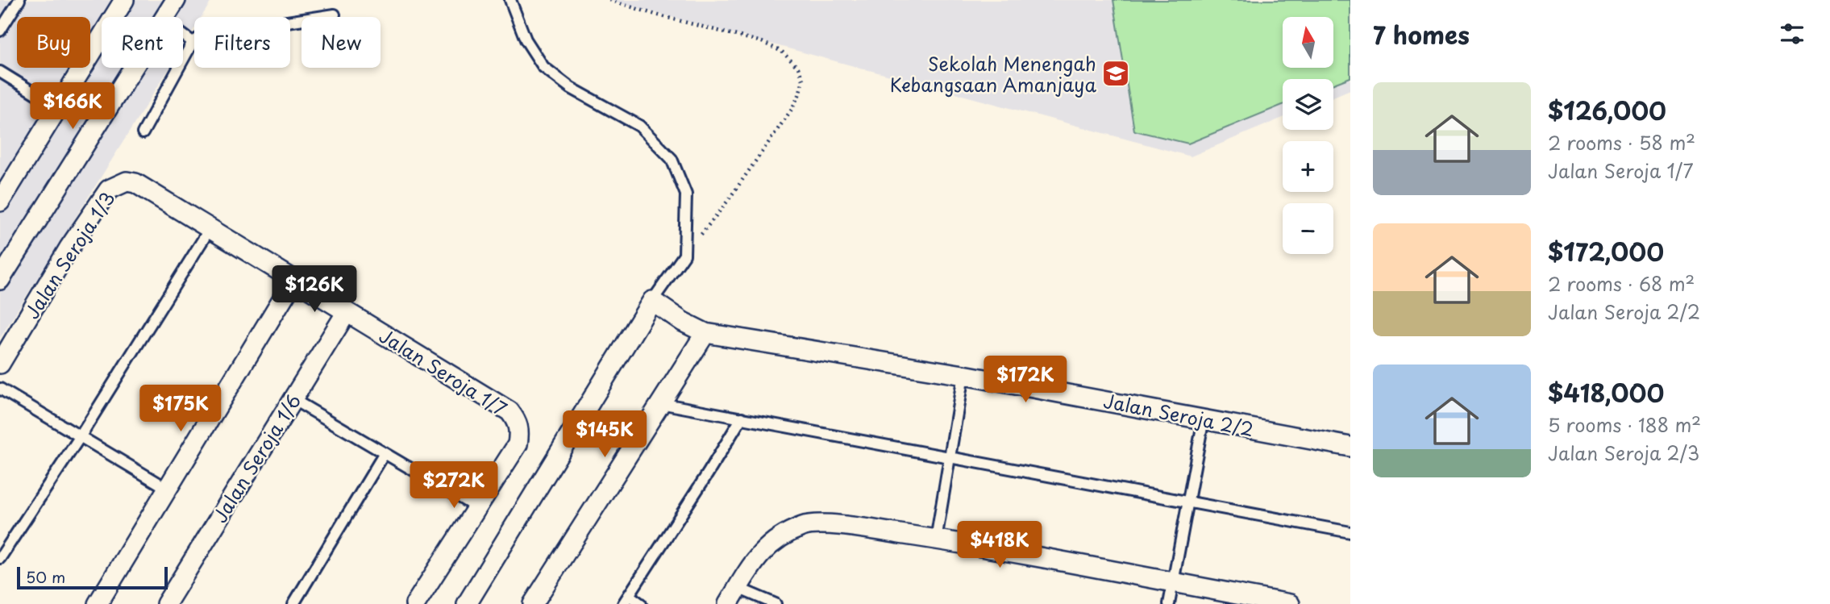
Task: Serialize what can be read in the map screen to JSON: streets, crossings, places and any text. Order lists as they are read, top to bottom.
{
  "streets": {
    "street": [
      "Jalan Seroja 1/3",
      "Jalan Seroja 1/7",
      "Jalan Seroja 2/2",
      "Jalan Seroja 1/6"
    ]
  },
  "crossings": [
    ["Jalan Seroja 1/3", "Jalan Seroja 1/7"],
    ["Jalan Seroja 1/7", "Jalan Seroja 1/6"]
  ],
  "places": {
    "school or university": ["Sekolah Menengah Kebangsaan Amanjaya"]
  },
  "scale_bar": "50 m",
  "north": "top",
  "page": {
    "heading": "7 homes",
    "map_buttons": ["+", "−"],
    "chip": [
      "Buy",
      "Rent",
      "Filters",
      "New"
    ],
    "list": [
      {
        "name": "$126,000",
        "note": "2 rooms · 58 m² · Jalan Seroja 1/7"
      },
      {
        "name": "$172,000",
        "note": "2 rooms · 68 m² · Jalan Seroja 2/2"
      },
      {
        "name": "$418,000",
        "note": "5 rooms · 188 m² · Jalan Seroja 2/3"
      }
    ],
    "price": [
      "$166K",
      "$126K",
      "$172K",
      "$175K",
      "$145K",
      "$272K",
      "$418K"
    ],
    "scale": "50 m"
  }
}
